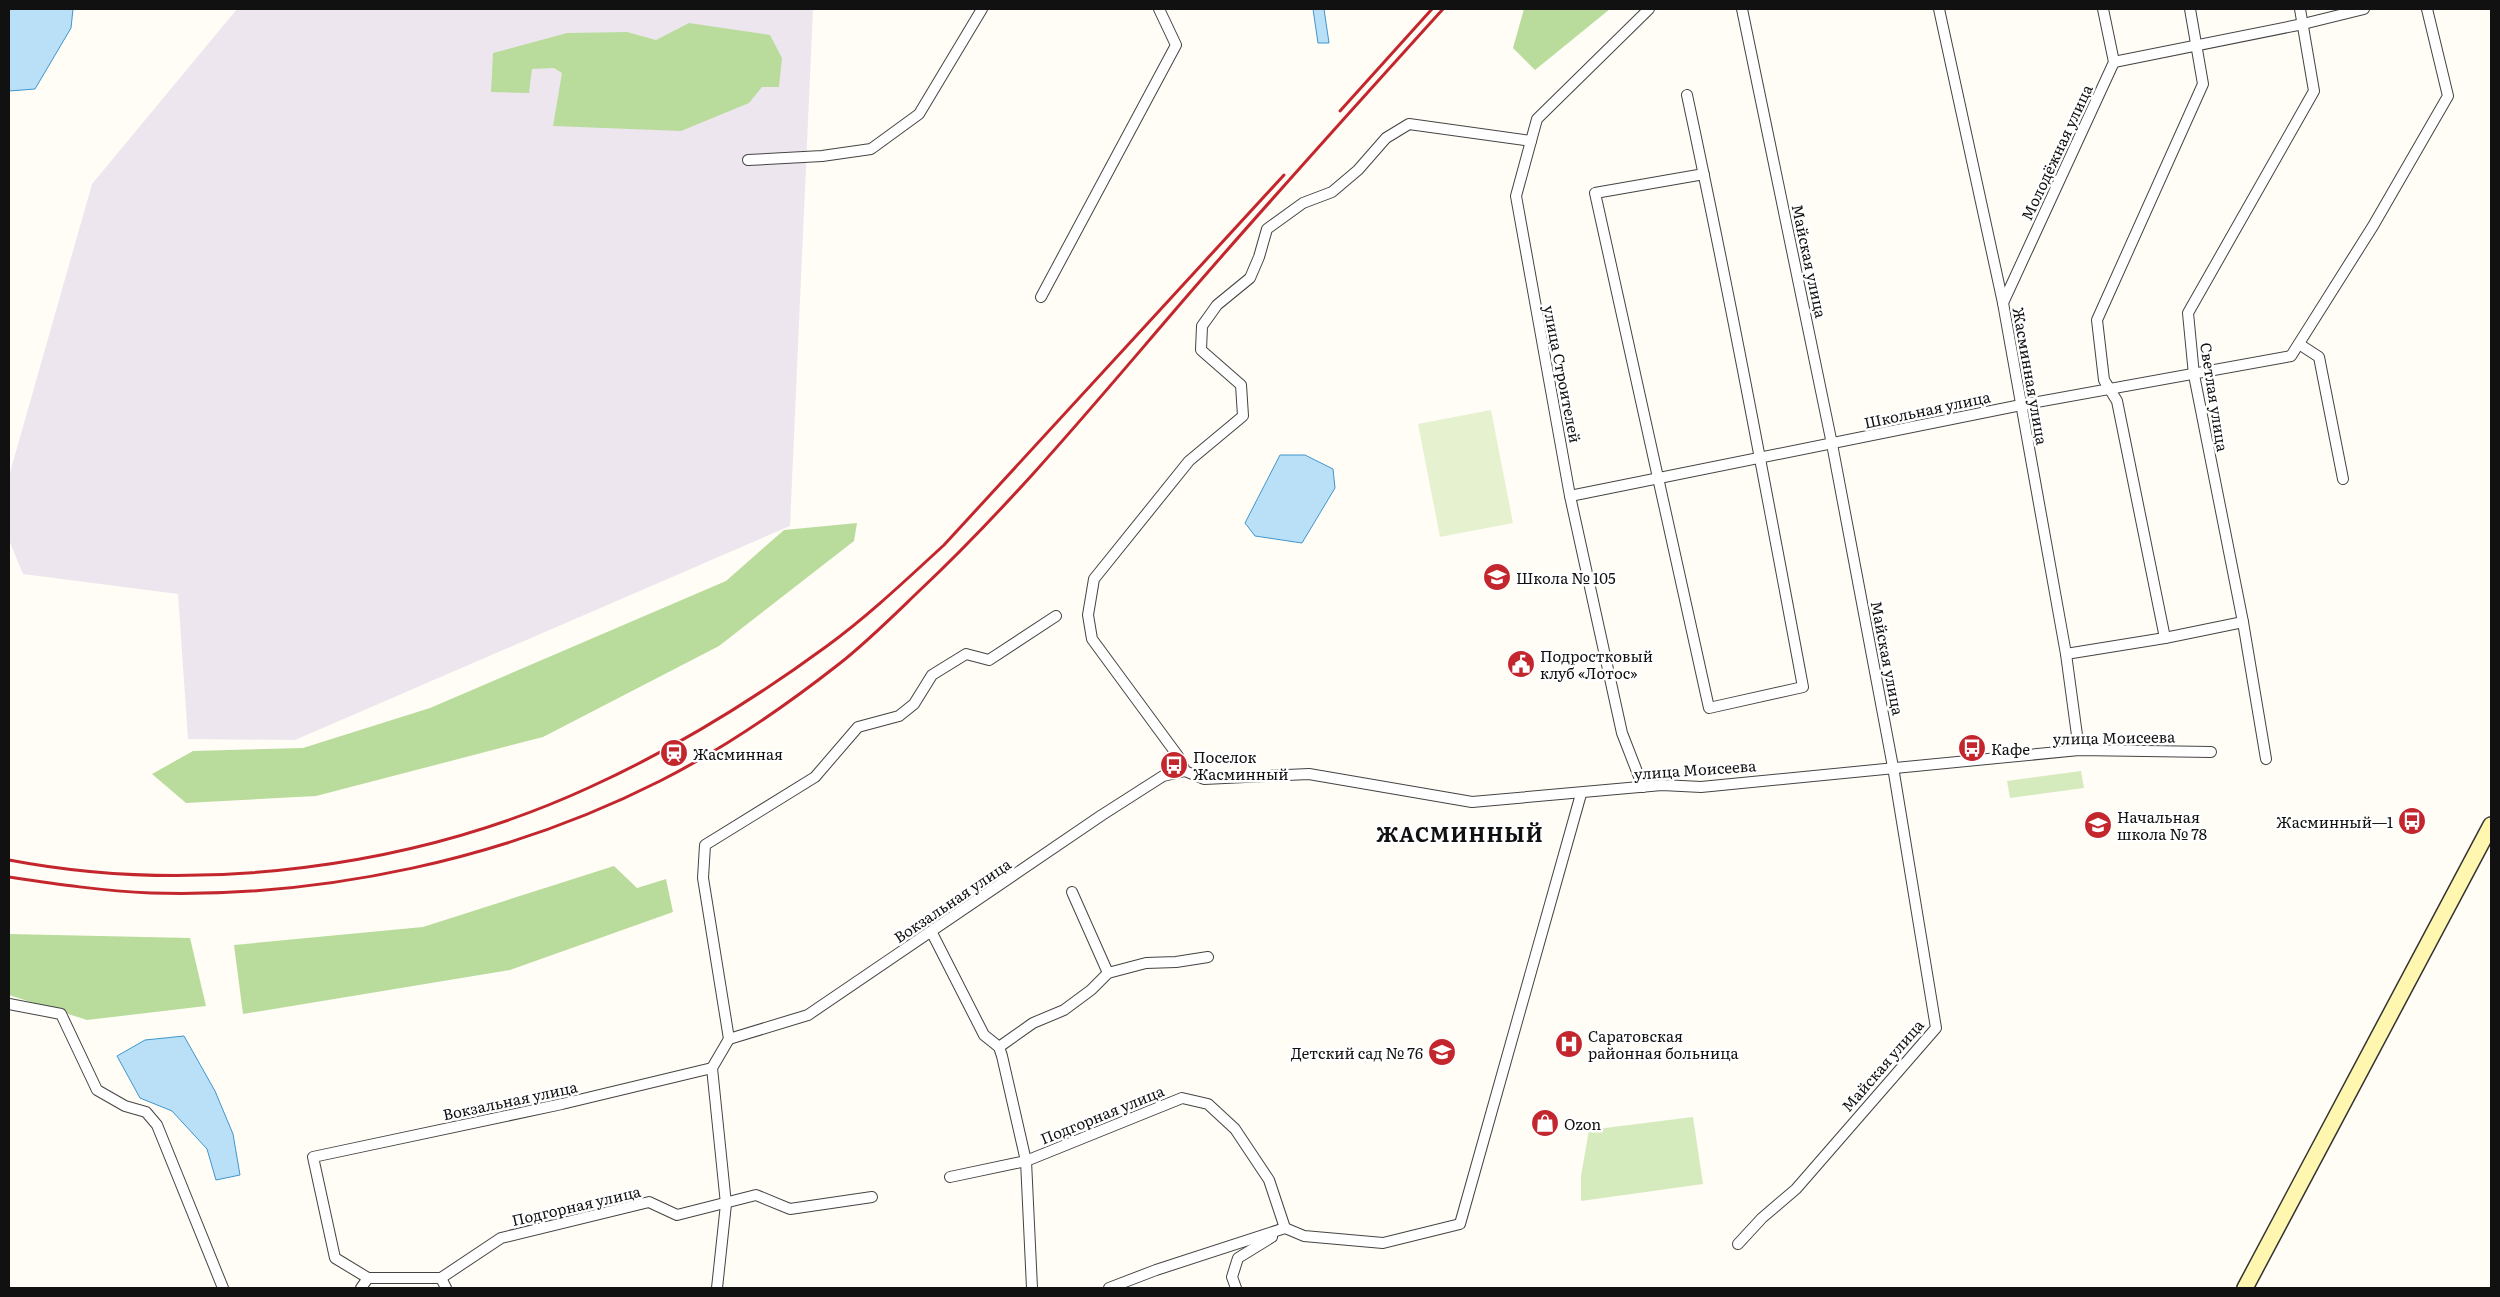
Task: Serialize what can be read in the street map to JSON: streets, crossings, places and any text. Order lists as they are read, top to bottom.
{
  "streets": {
    "street": [
      "Молодёжная улица",
      "Майская улица",
      "улица Строителей",
      "Жасминная улица",
      "Светлая улица",
      "Школьная улица",
      "улица Моисеева",
      "Вокзальная улица",
      "Подгорная улица"
    ]
  },
  "crossings": [
    ["Молодёжная улица", "Жасминная улица"],
    ["Майская улица", "Школьная улица"],
    ["Майская улица", "улица Моисеева"],
    ["улица Строителей", "Школьная улица"],
    ["улица Строителей", "улица Моисеева"],
    ["Жасминная улица", "Школьная улица"],
    ["Жасминная улица", "улица Моисеева"],
    ["Светлая улица", "Школьная улица"],
    ["улица Моисеева", "Вокзальная улица"]
  ],
  "districts": ["ЖАСМИННЫЙ"],
  "places": {
    "school or university": ["Школа № 105", "Начальная школа № 78", "Детский сад № 76"],
    "public building": ["Подростковый клуб «Лотос»"],
    "bus stop": ["Кафе", "Поселок Жасминный", "Жасминный—1"],
    "station": ["Жасминная"],
    "hospital": ["Саратовская районная больница"],
    "shop": ["Ozon"]
  }
}
